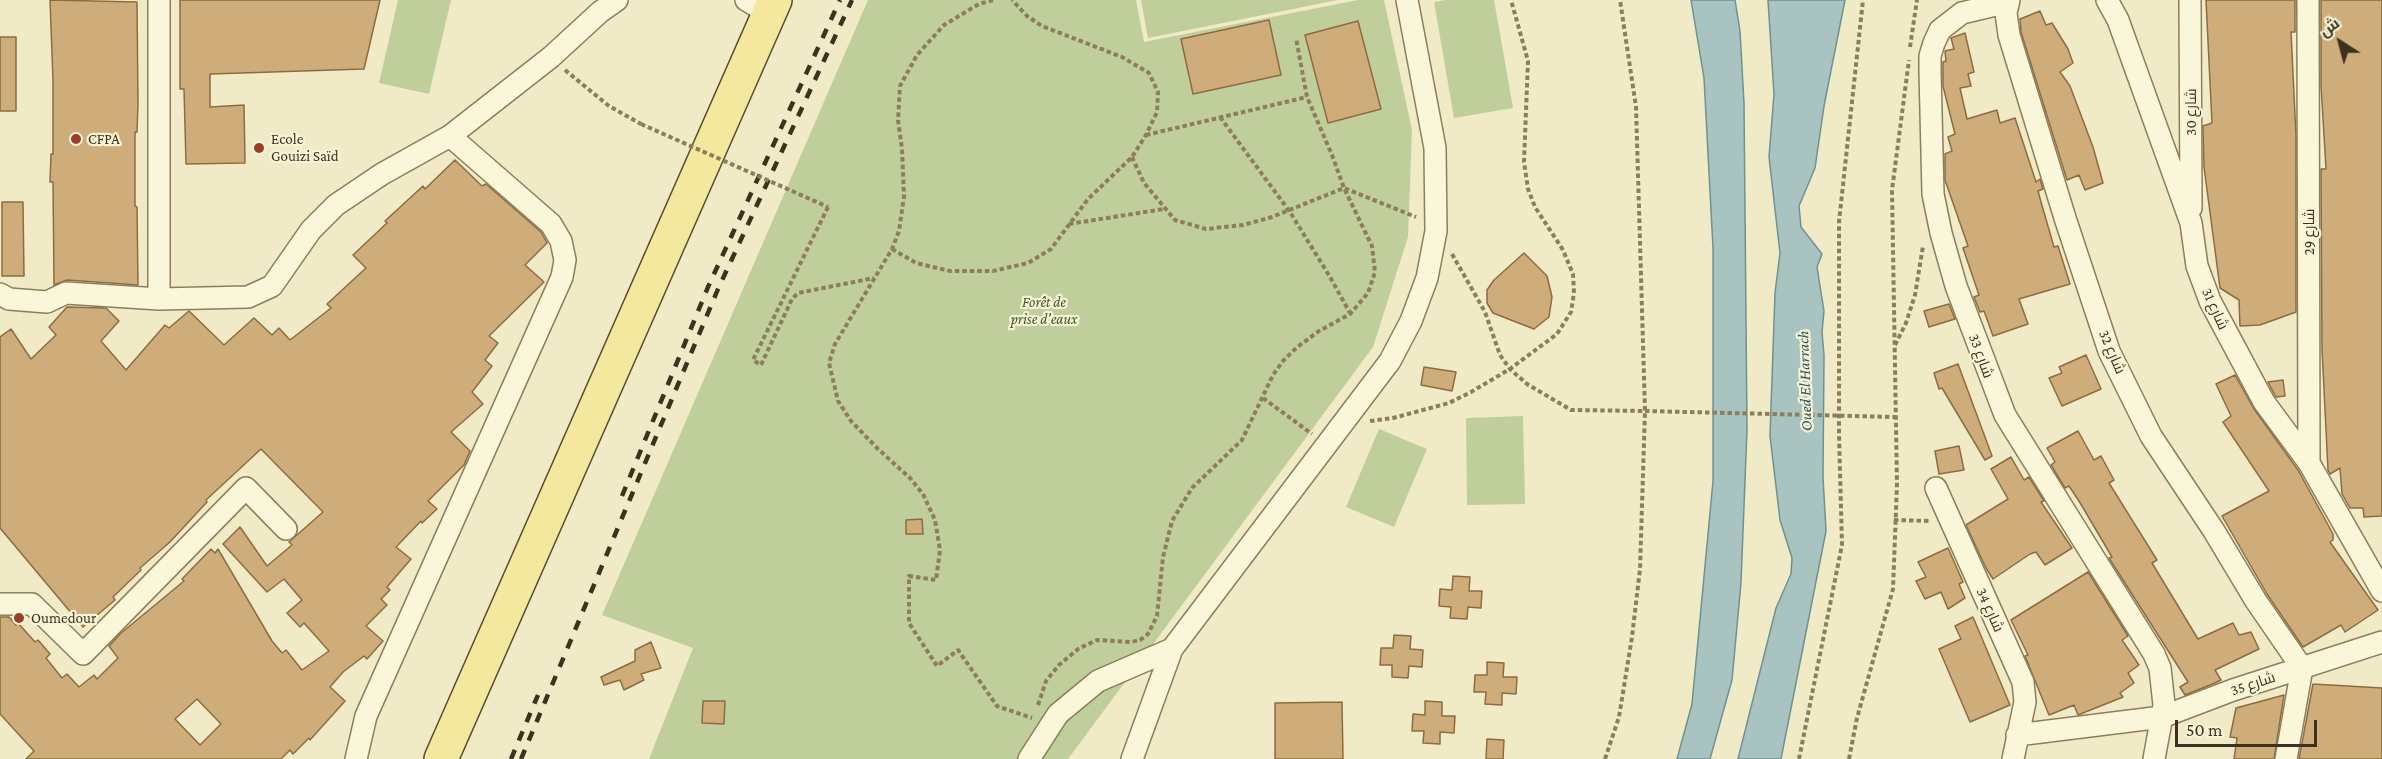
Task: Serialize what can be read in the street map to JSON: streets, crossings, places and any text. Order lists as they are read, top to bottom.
{
  "streets": {
    "street": [
      "شارع 30",
      "شارع 29",
      "شارع 31",
      "شارع 32",
      "شارع 33",
      "شارع 34",
      "شارع 35"
    ]
  },
  "crossings": [
    ["شارع 30", "شارع 31"],
    ["شارع 29", "شارع 31"],
    ["شارع 32", "شارع 33"],
    ["شارع 32", "شارع 35"],
    ["شارع 33", "شارع 35"],
    ["شارع 34", "شارع 35"]
  ],
  "water": ["Oued El Harrach"],
  "parks": ["Forêt de prise d'eaux"],
  "places": ["CFPA", "Ecole Gouizi Saïd", "Oumedour"],
  "scale_bar": "50 m",
  "north": "top left"
}
